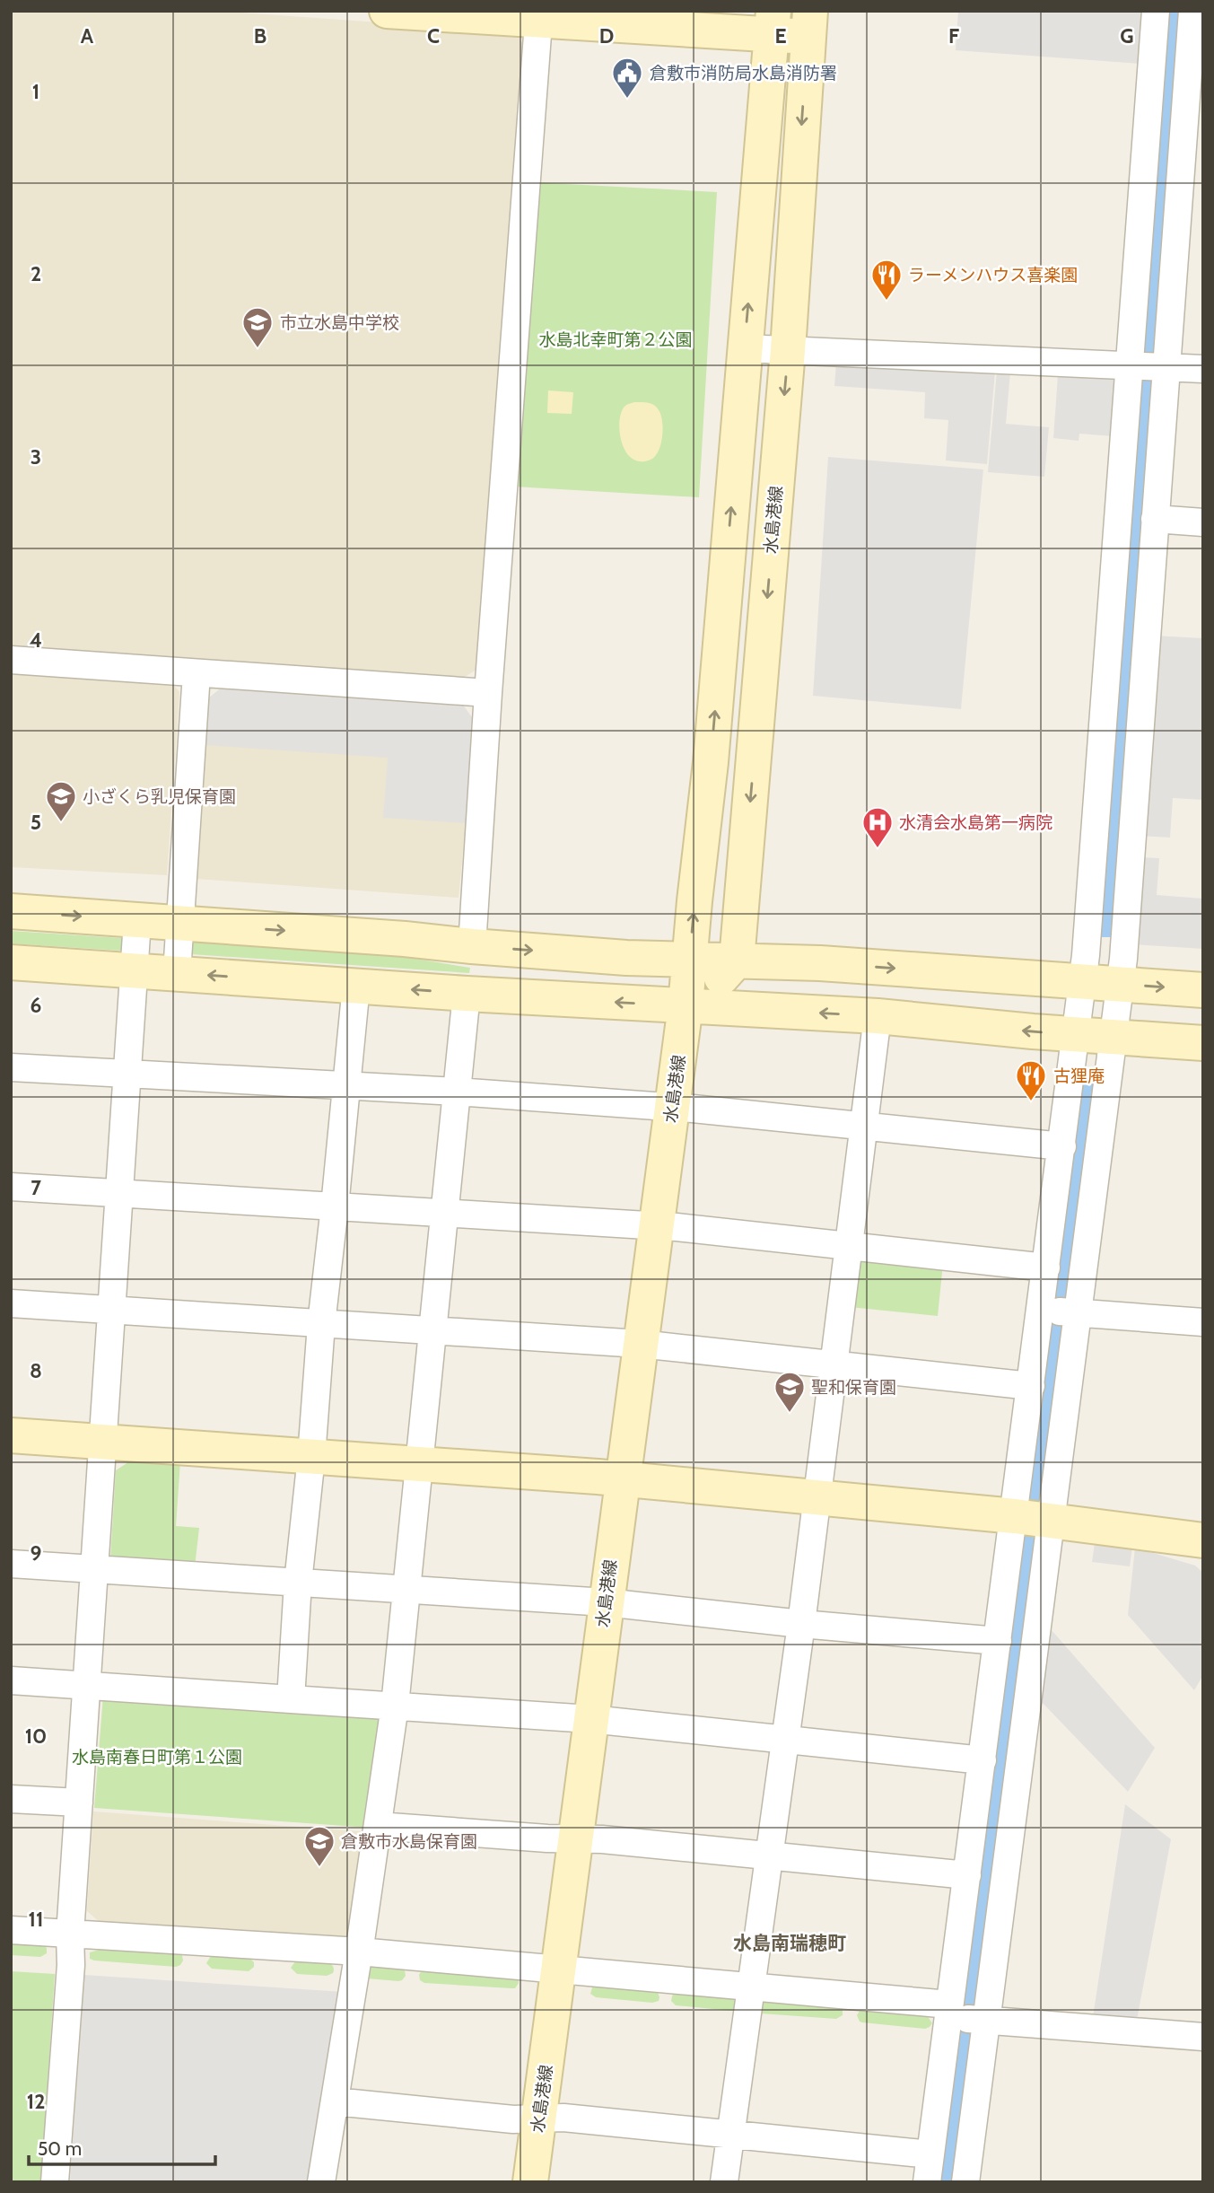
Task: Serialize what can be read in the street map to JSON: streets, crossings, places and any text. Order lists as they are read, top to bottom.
{
  "streets": {
    "street": ["水島港線"]
  },
  "districts": ["水島南瑞穂町"],
  "parks": ["水島北幸町第２公園", "水島南春日町第１公園"],
  "places": {
    "public building": ["倉敷市消防局水島消防署"],
    "restaurant": ["ラーメンハウス喜楽園", "古狸庵"],
    "school or university": [
      "市立水島中学校",
      "小ざくら乳児保育園",
      "聖和保育園",
      "倉敷市水島保育園"
    ],
    "hospital": ["水清会水島第一病院"]
  },
  "scale_bar": "50 m",
  "grid": {
    "columns": [
      "A",
      "B",
      "C",
      "D",
      "E",
      "F",
      "G"
    ],
    "rows": [
      "1",
      "2",
      "3",
      "4",
      "5",
      "6",
      "7",
      "8",
      "9",
      "10",
      "11",
      "12"
    ]
  }
}
